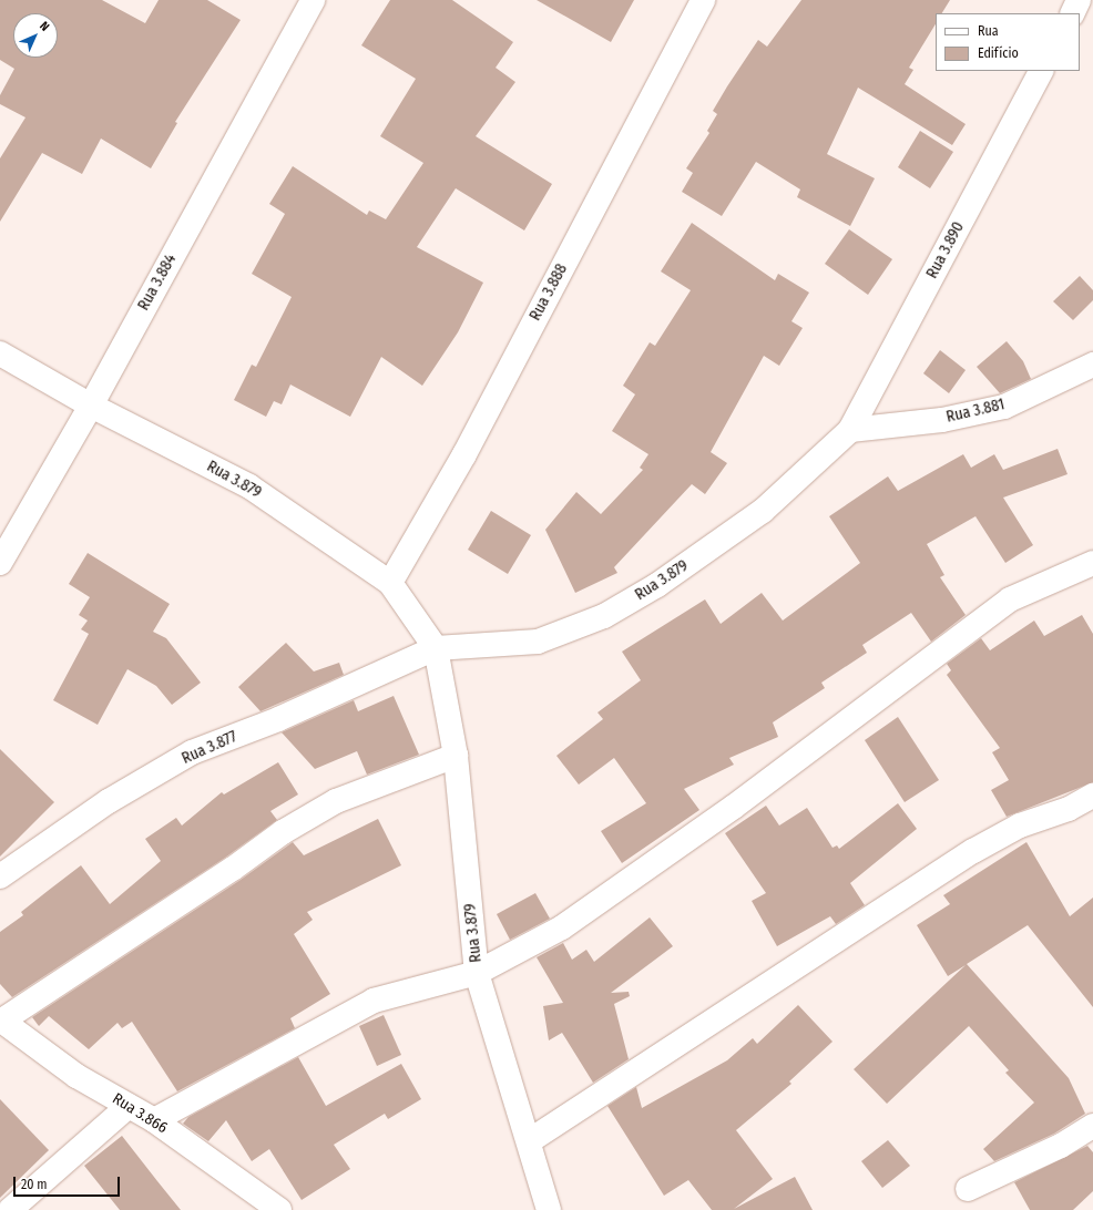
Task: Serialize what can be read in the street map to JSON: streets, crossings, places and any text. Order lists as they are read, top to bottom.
{
  "streets": {
    "street": [
      "Rua 3.890",
      "Rua 3.884",
      "Rua 3.888",
      "Rua 3.881",
      "Rua 3.879",
      "Rua 3.877",
      "Rua 3.866"
    ]
  },
  "crossings": [
    ["Rua 3.890", "Rua 3.881"],
    ["Rua 3.890", "Rua 3.879"],
    ["Rua 3.884", "Rua 3.879"],
    ["Rua 3.888", "Rua 3.879"],
    ["Rua 3.881", "Rua 3.879"],
    ["Rua 3.879", "Rua 3.877"]
  ],
  "legend": ["Rua", "Edifício"],
  "scale_bar": "20 m",
  "north": "top right"
}
